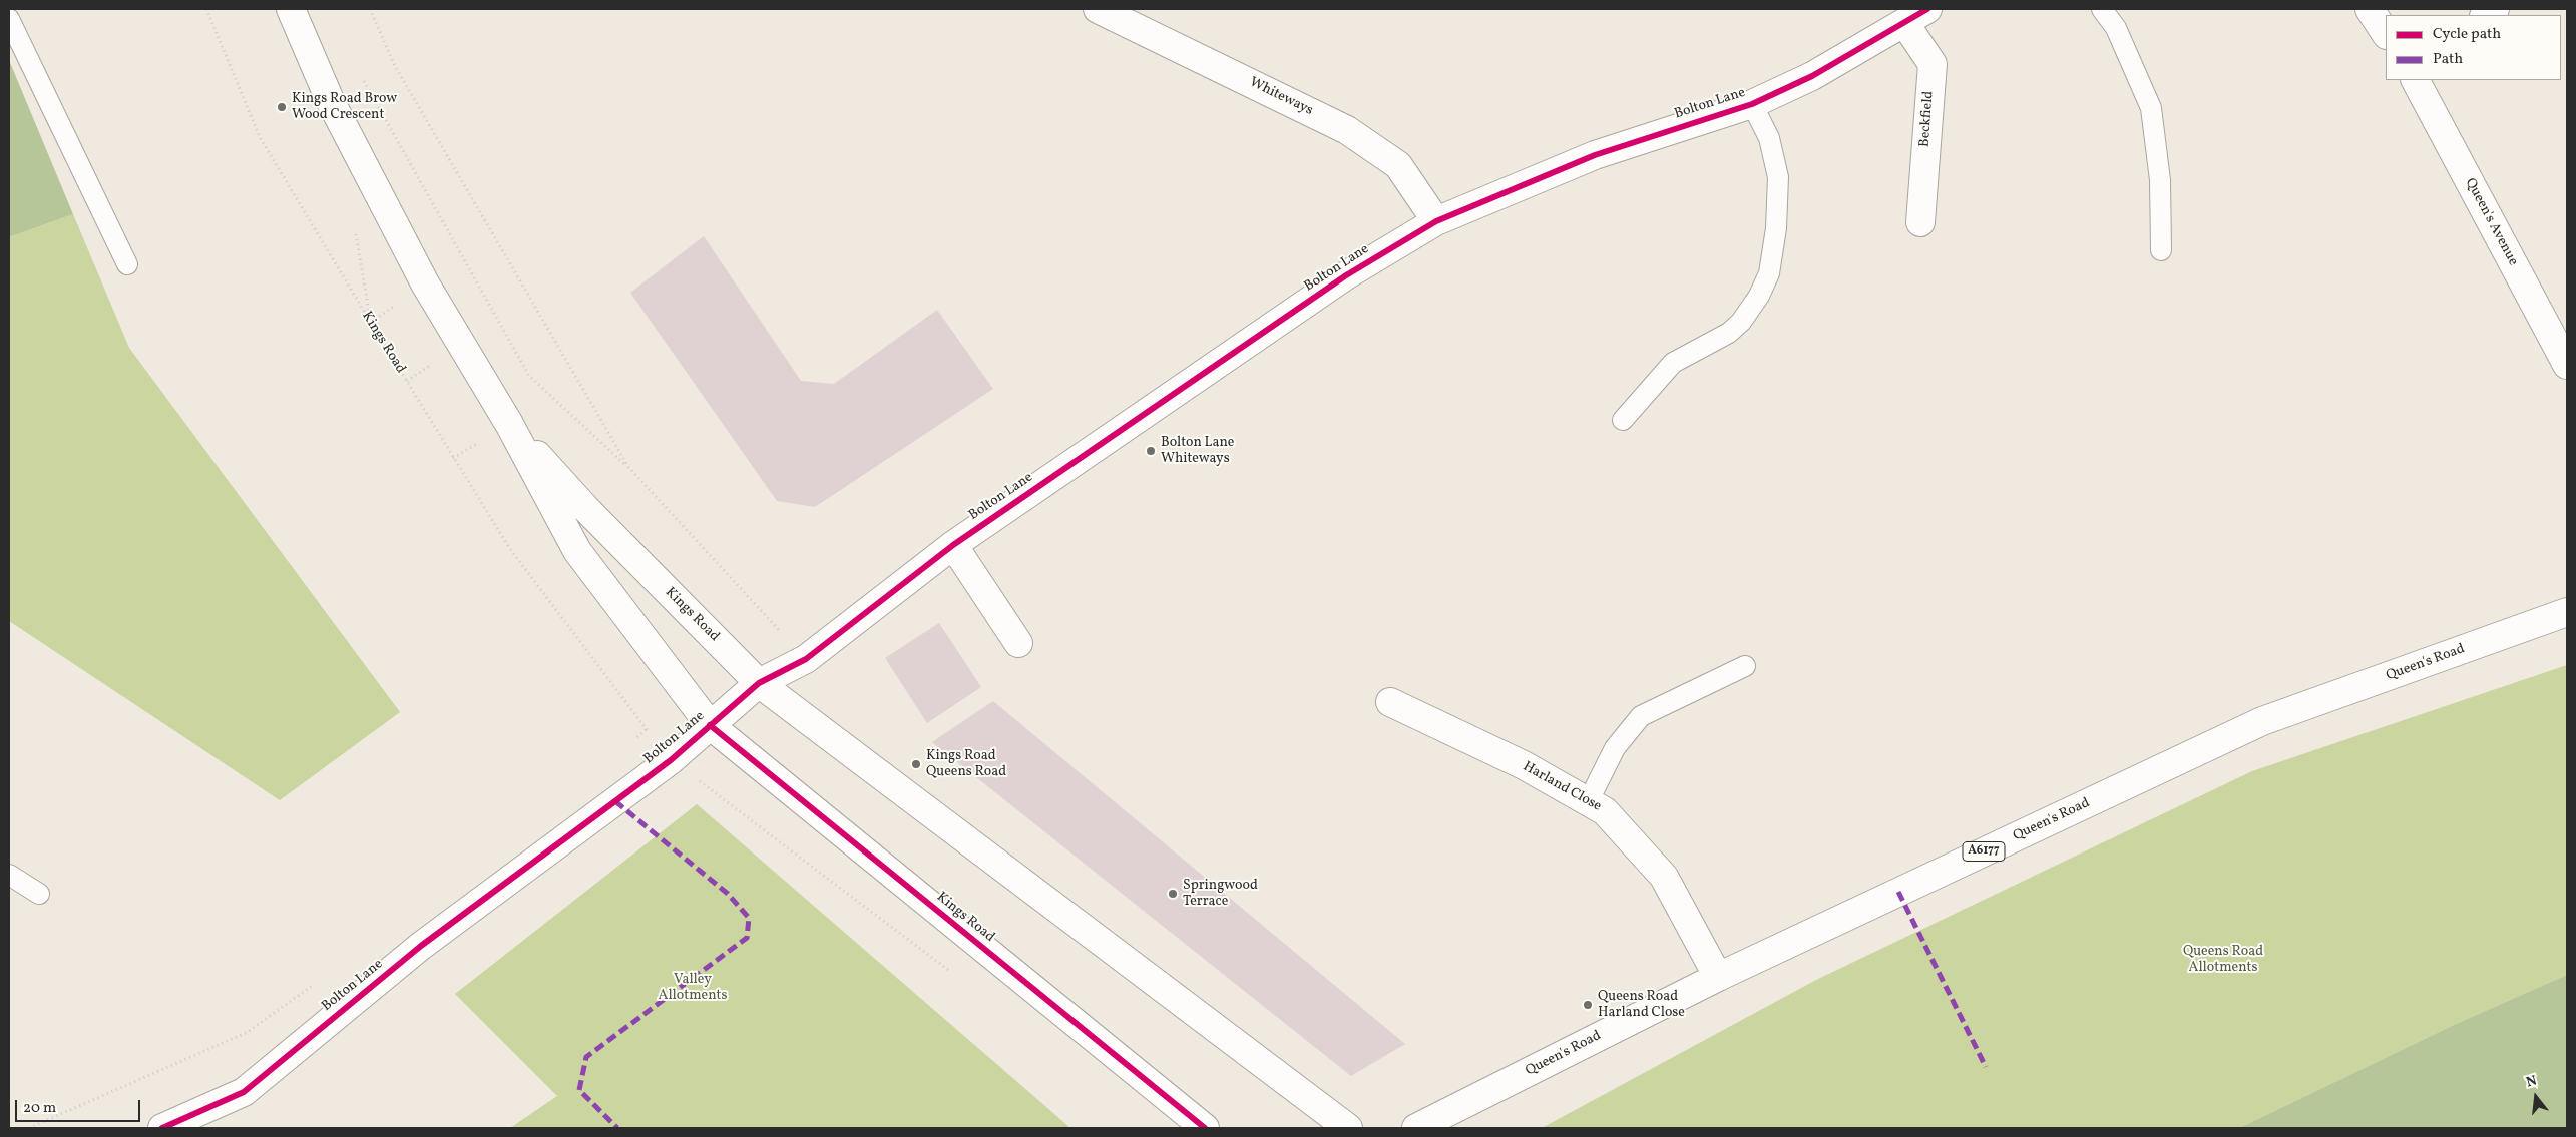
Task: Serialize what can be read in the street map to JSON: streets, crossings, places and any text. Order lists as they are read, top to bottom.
{
  "streets": {
    "main road": [
      "Whiteways",
      "Bolton Lane",
      "Beckfield",
      "Queen's Avenue",
      "Kings Road",
      "Queen's Road",
      "Harland Close",
      "A6177"
    ]
  },
  "crossings": [
    ["Whiteways", "Bolton Lane"],
    ["Bolton Lane", "Beckfield"],
    ["Bolton Lane", "Kings Road"],
    ["Queen's Road", "Harland Close"]
  ],
  "parks": ["Queens Road Allotments", "Valley Allotments"],
  "places": [
    "Kings Road Brow Wood Crescent",
    "Bolton Lane Whiteways",
    "Kings Road Queens Road",
    "Springwood Terrace",
    "Queens Road Harland Close"
  ],
  "legend": ["Cycle path", "Path"],
  "scale_bar": "20 m",
  "north": "top"
}
